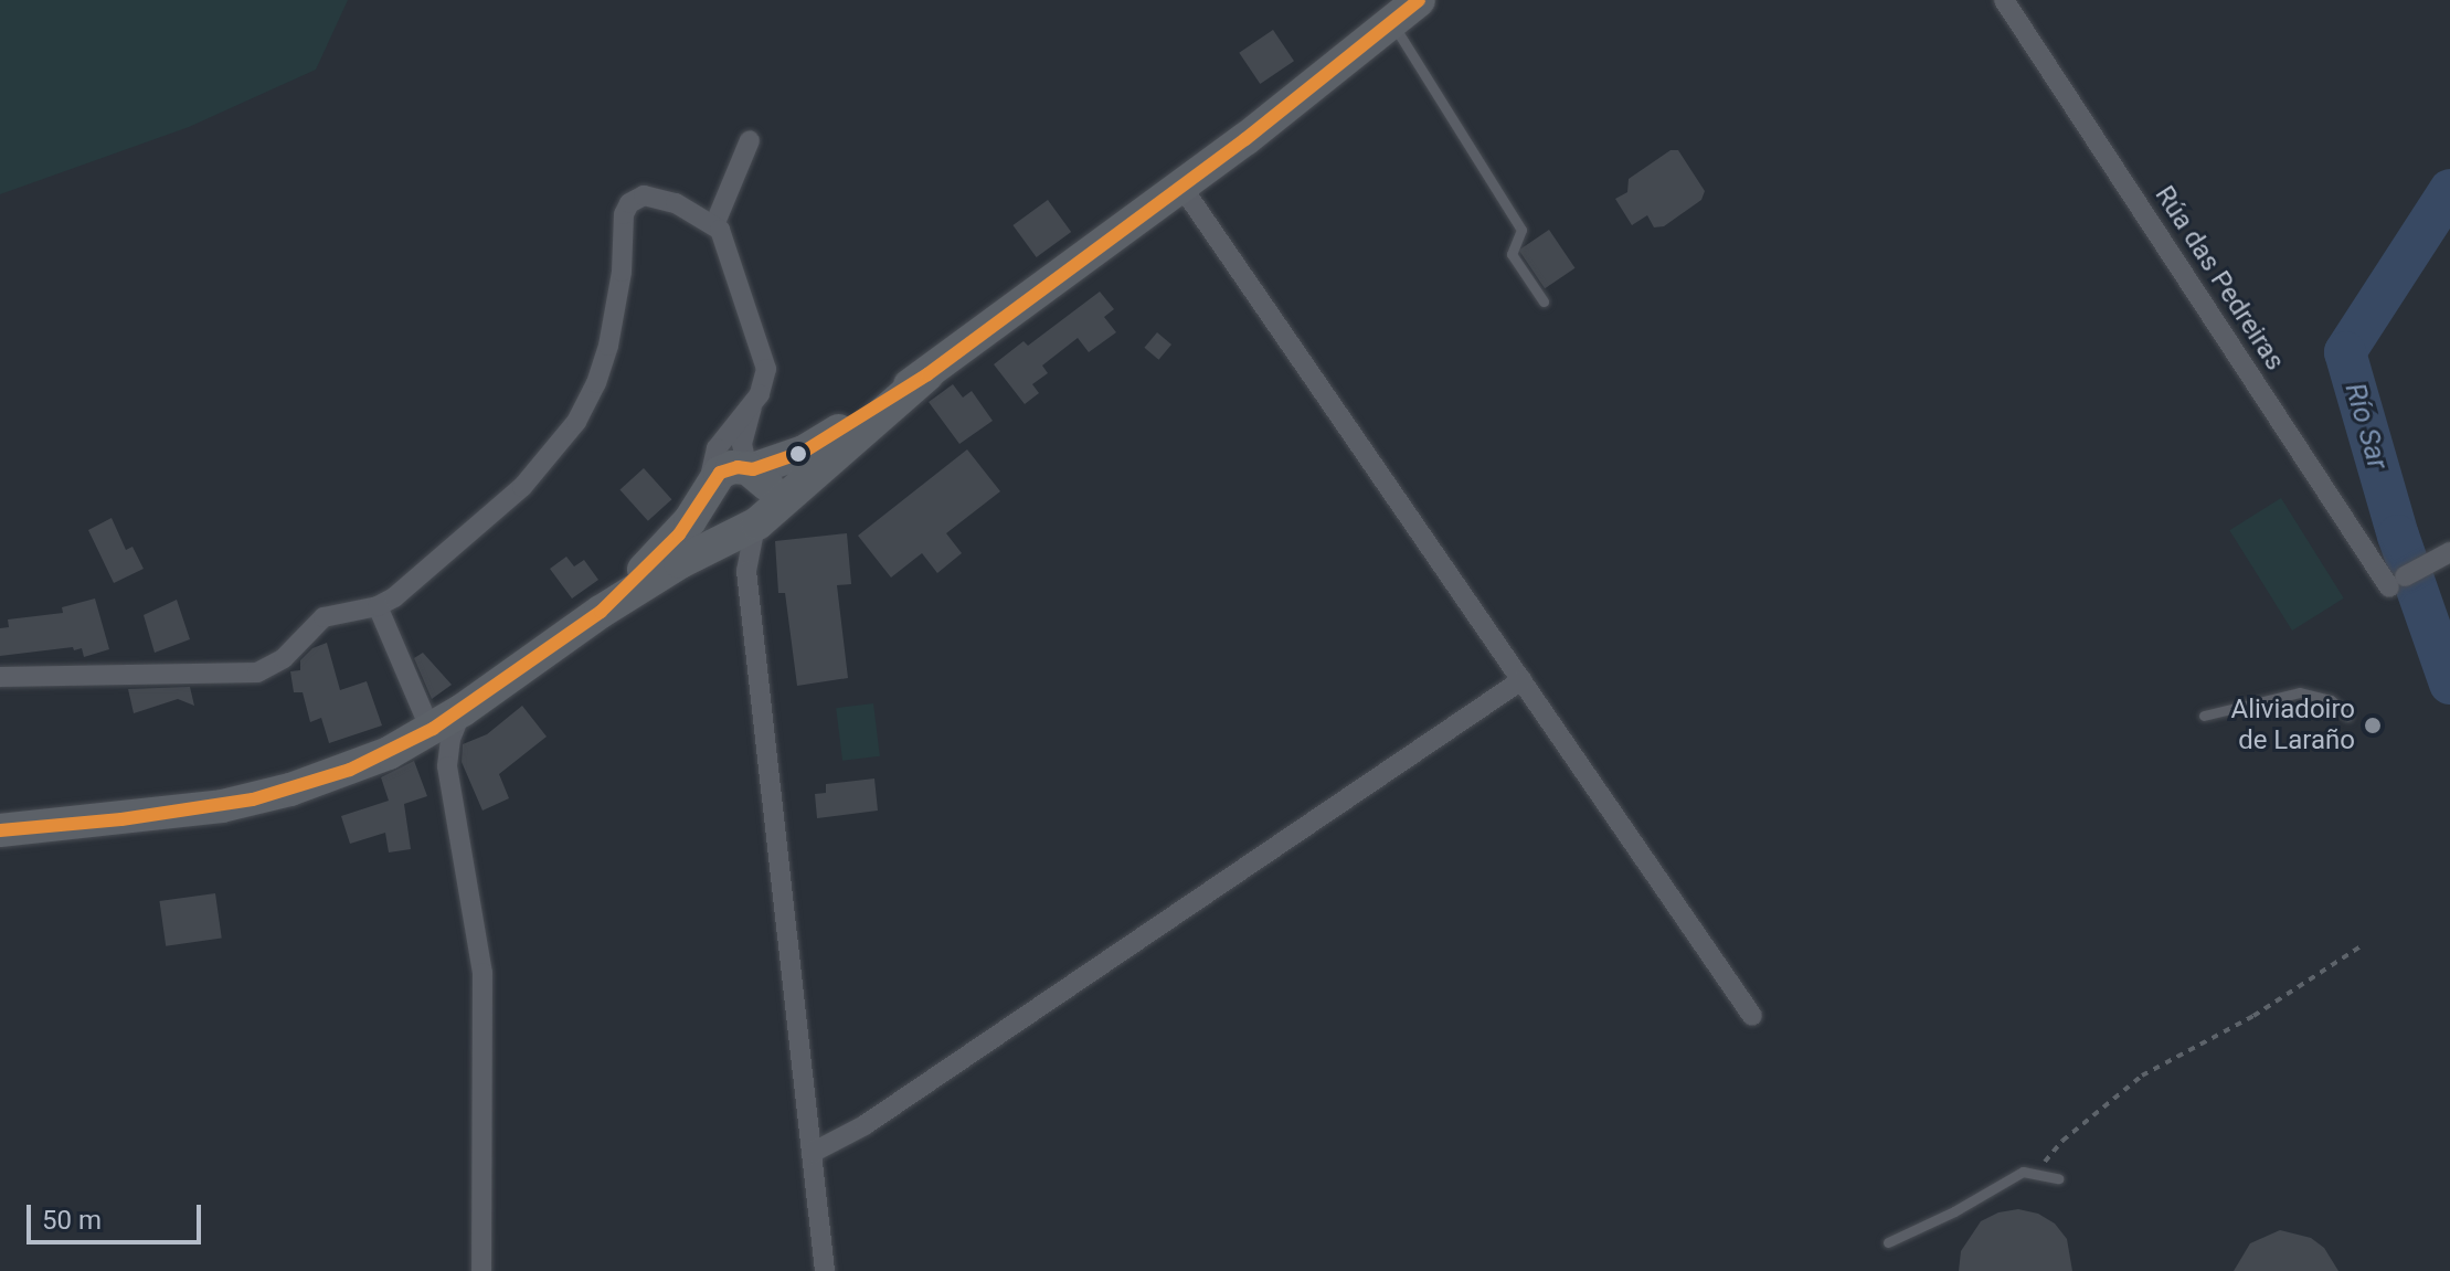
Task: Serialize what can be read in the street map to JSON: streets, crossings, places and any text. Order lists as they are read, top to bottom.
{
  "streets": {
    "street": ["Rúa das Pedreiras"]
  },
  "water": ["Río Sar"],
  "places": ["Aliviadoiro de Laraño"],
  "scale_bar": "50 m"
}
